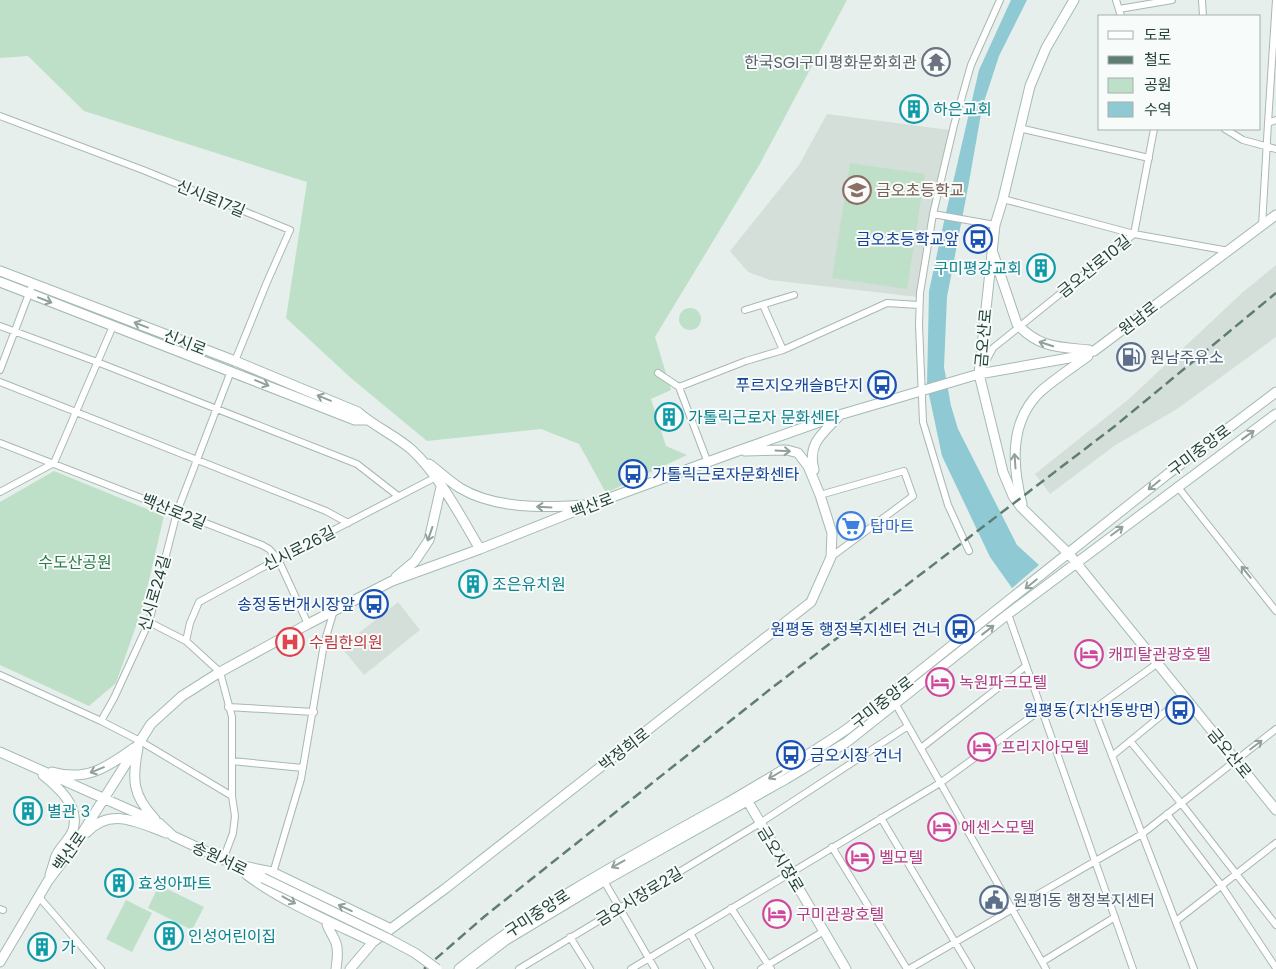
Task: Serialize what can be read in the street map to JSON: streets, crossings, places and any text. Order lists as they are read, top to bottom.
{
  "streets": {
    "street": [
      "신시로17길",
      "금오산로10길",
      "원남로",
      "금오산로",
      "신시로",
      "구미중앙로",
      "백산로",
      "백산로2길",
      "신시로26길",
      "신시로24길",
      "박정희로",
      "송원서로",
      "금오시장로",
      "금오시장로2길"
    ]
  },
  "crossings": [
    ["신시로17길", "신시로"],
    ["금오산로10길", "원남로"],
    ["금오산로10길", "금오산로"],
    ["금오산로10길", "백산로"],
    ["원남로", "금오산로"],
    ["원남로", "백산로"],
    ["금오산로", "구미중앙로"],
    ["금오산로", "백산로"],
    ["신시로", "백산로"],
    ["신시로", "신시로26길"],
    ["신시로", "신시로24길"],
    ["구미중앙로", "금오시장로"],
    ["백산로", "백산로2길"],
    ["백산로", "송원서로"],
    ["백산로2길", "신시로26길"],
    ["백산로2길", "신시로24길"],
    ["금오시장로", "금오시장로2길"]
  ],
  "parks": ["수도산공원"],
  "places": {
    "temple": ["한국SGI구미평화문화회관"],
    "building": [
      "하은교회",
      "구미평강교회",
      "가톨릭근로자 문화센타",
      "조은유치원",
      "별관 3",
      "효성아파트",
      "인성어린이집",
      "가"
    ],
    "school or university": ["금오초등학교"],
    "bus stop": [
      "금오초등학교앞",
      "푸르지오캐슬B단지",
      "가톨릭근로자문화센타",
      "송정동번개시장앞",
      "원평동 행정복지센터 건너",
      "원평동(지산1동방면)",
      "금오시장 건너"
    ],
    "fuel station": ["원남주유소"],
    "supermarket": ["탑마트"],
    "hospital": ["수림한의원"],
    "hotel": [
      "캐피탈관광호텔",
      "녹원파크모텔",
      "프리지아모텔",
      "에센스모텔",
      "벨모텔",
      "구미관광호텔"
    ],
    "public building": ["원평1동 행정복지센터"]
  },
  "legend": [
    "도로",
    "철도",
    "공원",
    "수역"
  ]
}
